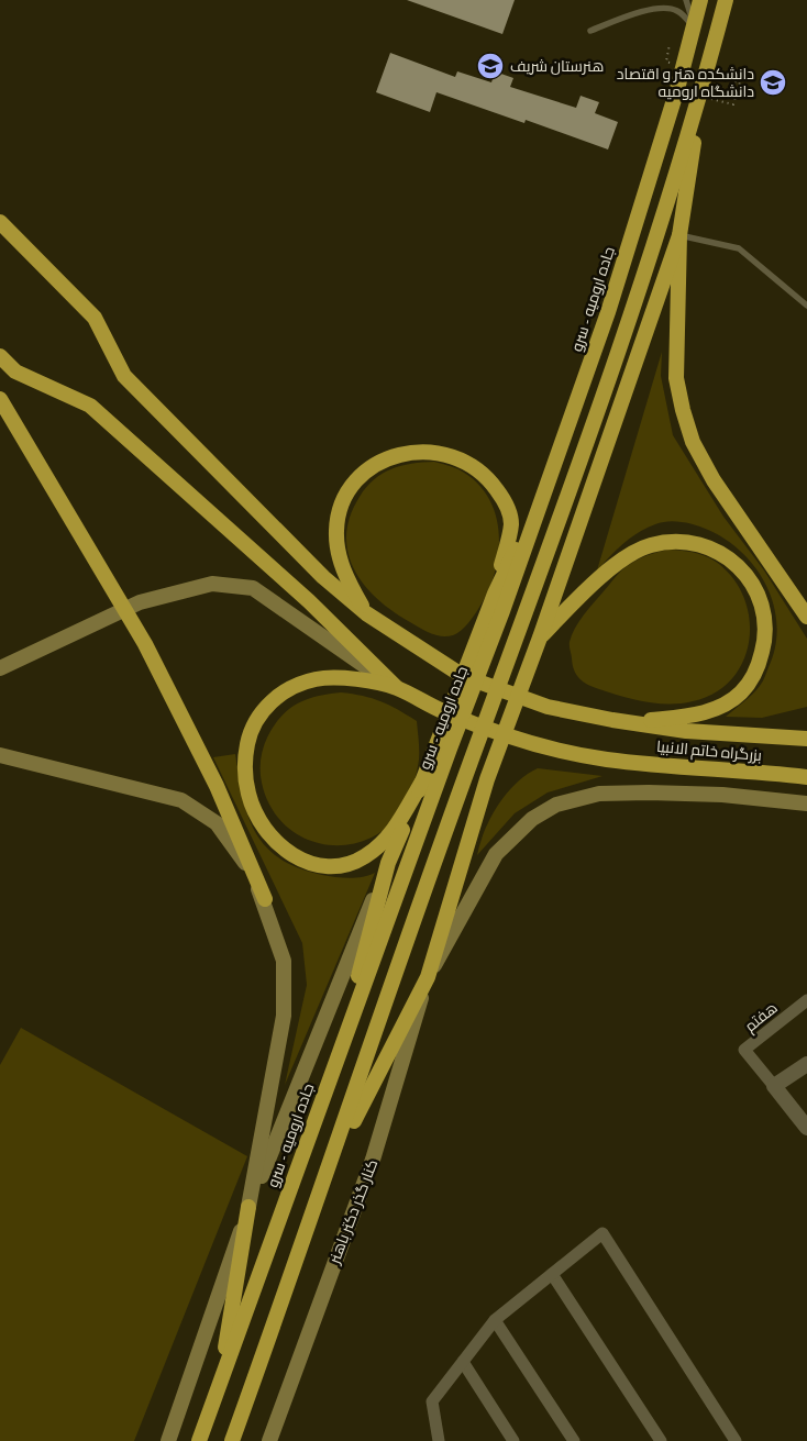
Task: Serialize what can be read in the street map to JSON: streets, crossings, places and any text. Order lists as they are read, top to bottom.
{
  "streets": {
    "highway": ["جاده ارومیه - سرو", "بزرگراه خاتم الانبیا"],
    "main road": ["کنار گذر دکتر باهنر"],
    "street": ["هفتم"]
  },
  "places": {
    "school or university": ["هنرستان شریف", "دانشکده هنر و اقتصاد دانشگاه ارومیه"]
  }
}
